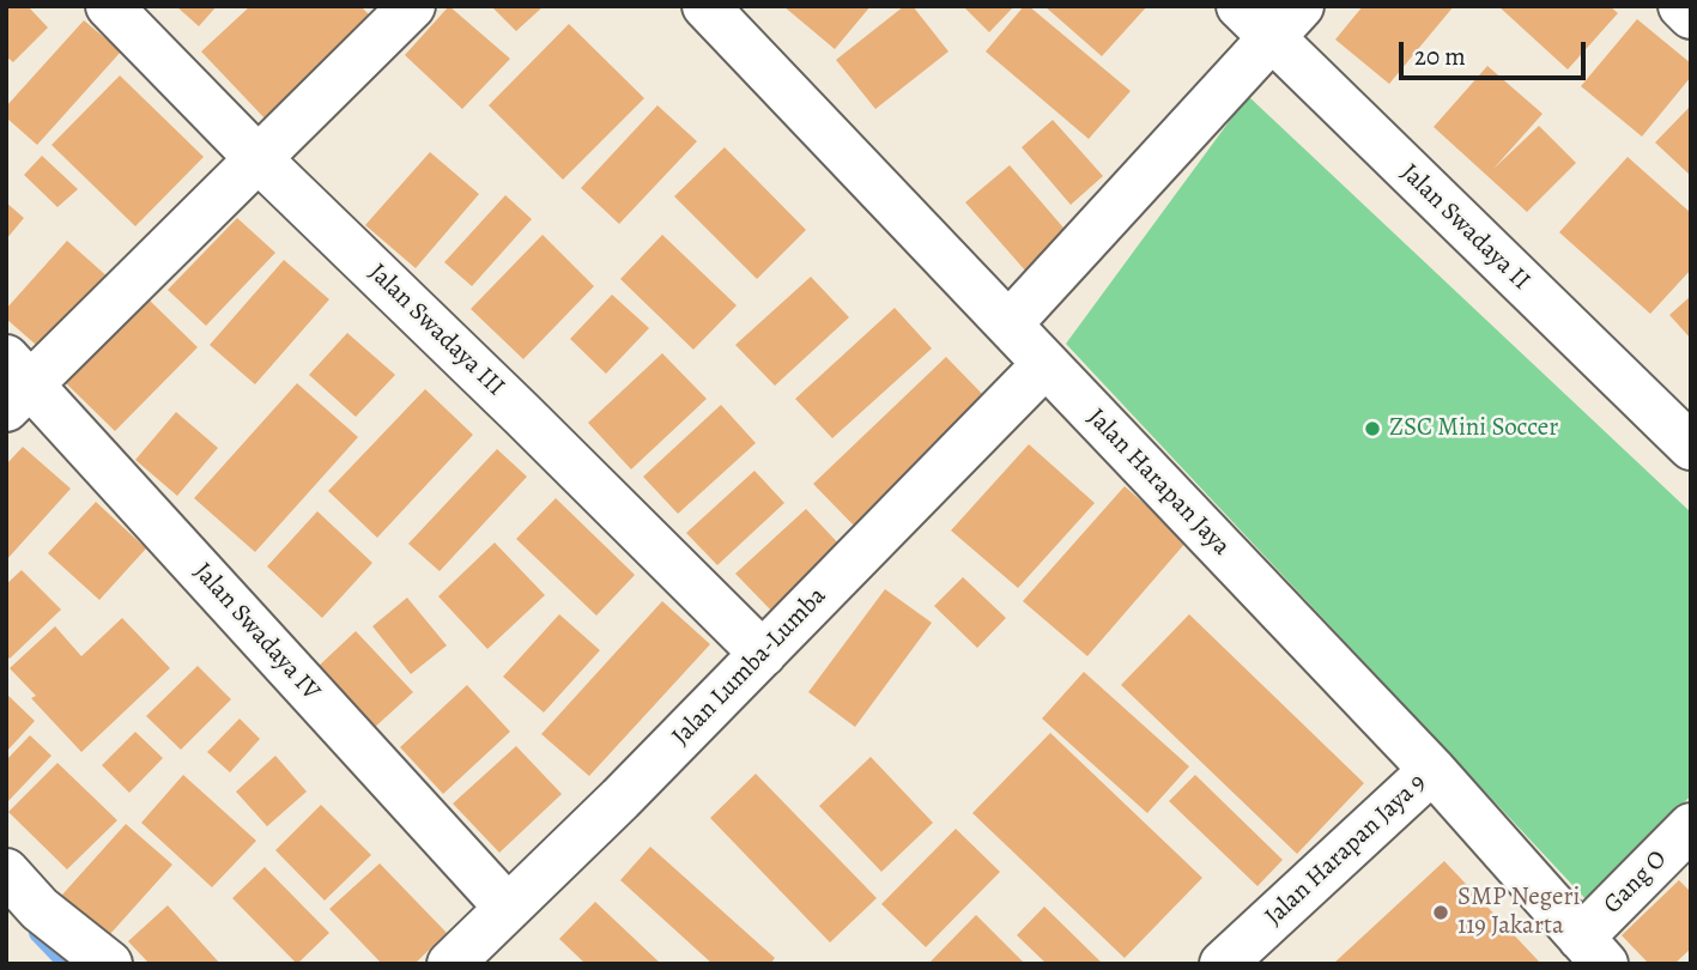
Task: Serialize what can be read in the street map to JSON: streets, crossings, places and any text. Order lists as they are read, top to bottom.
{
  "streets": {
    "street": [
      "Jalan Swadaya II",
      "Jalan Swadaya III",
      "Jalan Harapan Jaya",
      "Jalan Swadaya IV",
      "Jalan Lumba-Lumba",
      "Jalan Harapan Jaya 9",
      "Gang O"
    ]
  },
  "crossings": [
    ["Jalan Swadaya III", "Jalan Lumba-Lumba"],
    ["Jalan Harapan Jaya", "Jalan Lumba-Lumba"],
    ["Jalan Harapan Jaya", "Jalan Harapan Jaya 9"],
    ["Jalan Harapan Jaya", "Gang O"],
    ["Jalan Swadaya IV", "Jalan Lumba-Lumba"]
  ],
  "places": ["ZSC Mini Soccer", "SMP Negeri 119 Jakarta"],
  "scale_bar": "20 m"
}
